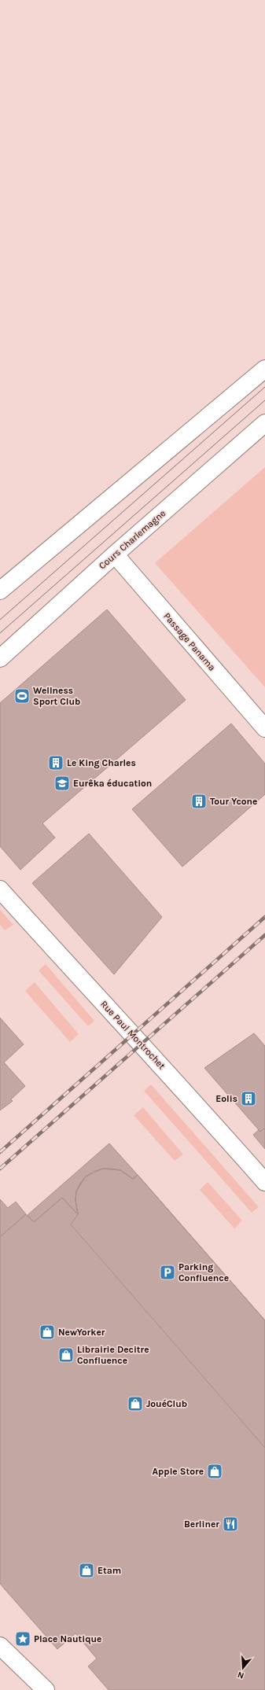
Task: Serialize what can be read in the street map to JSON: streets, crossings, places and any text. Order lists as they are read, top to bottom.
{
  "streets": {
    "street": ["Cours Charlemagne", "Passage Panama", "Rue Paul Montrochet"]
  },
  "crossings": [
    ["Cours Charlemagne", "Passage Panama"]
  ],
  "places": {
    "sports": ["Wellness Sport Club"],
    "building": ["Le King Charles", "Tour Ycone", "Eolis"],
    "school or university": ["Eurêka éducation"],
    "parking": ["Parking Confluence"],
    "shop": [
      "NewYorker",
      "Librairie Decitre Confluence",
      "JouéClub",
      "Apple Store",
      "Etam"
    ],
    "restaurant": ["Berliner"],
    "place": ["Place Nautique"]
  },
  "north": "bottom"
}
